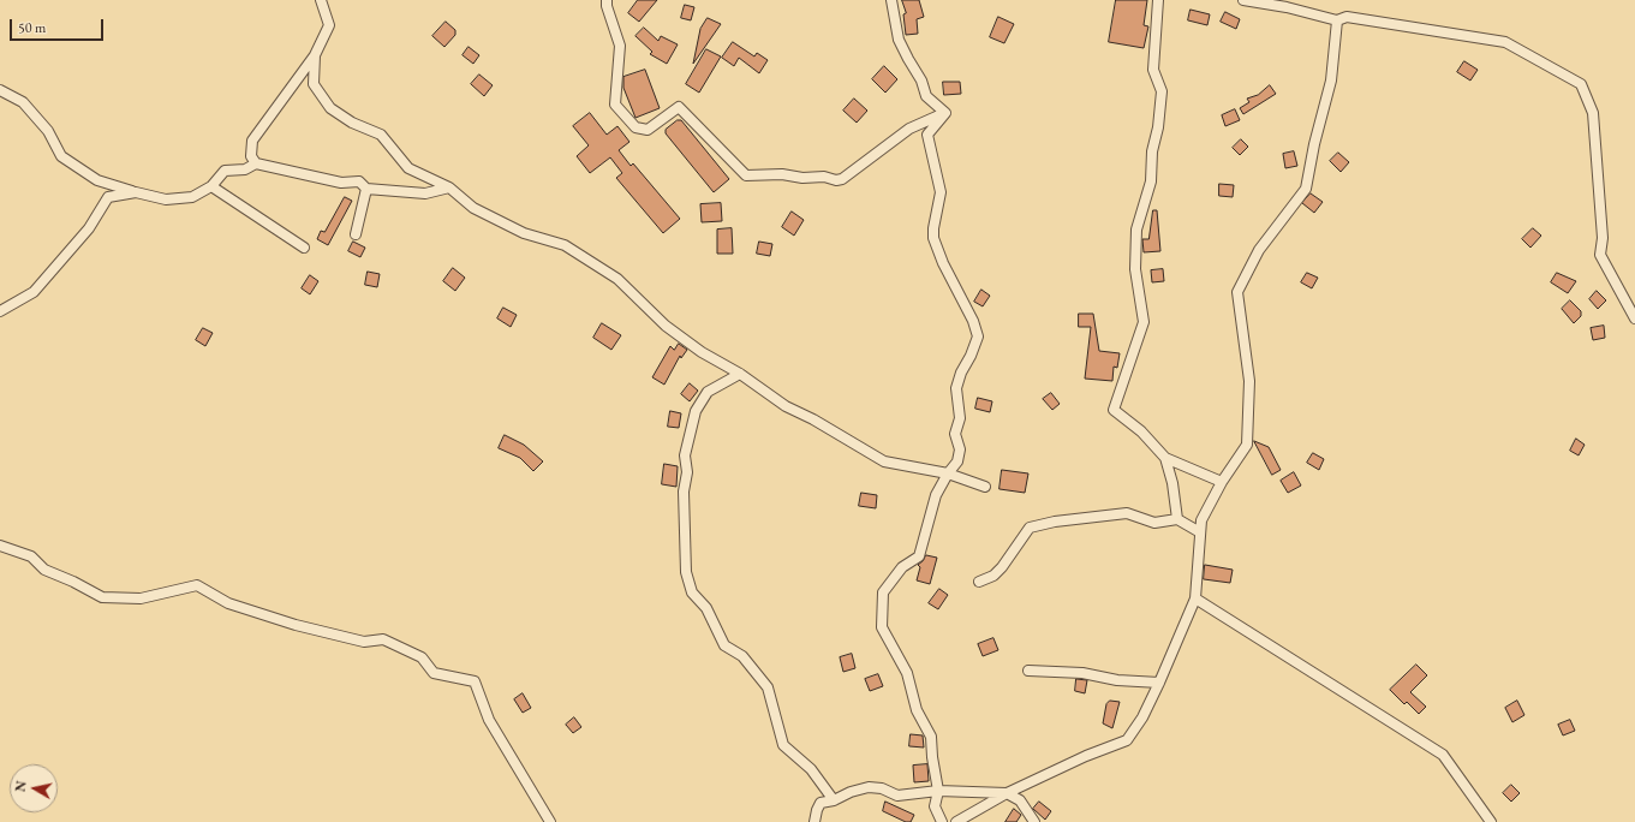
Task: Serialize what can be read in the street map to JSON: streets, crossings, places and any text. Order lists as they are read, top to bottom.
{
  "scale_bar": "50 m",
  "north": "left"
}
